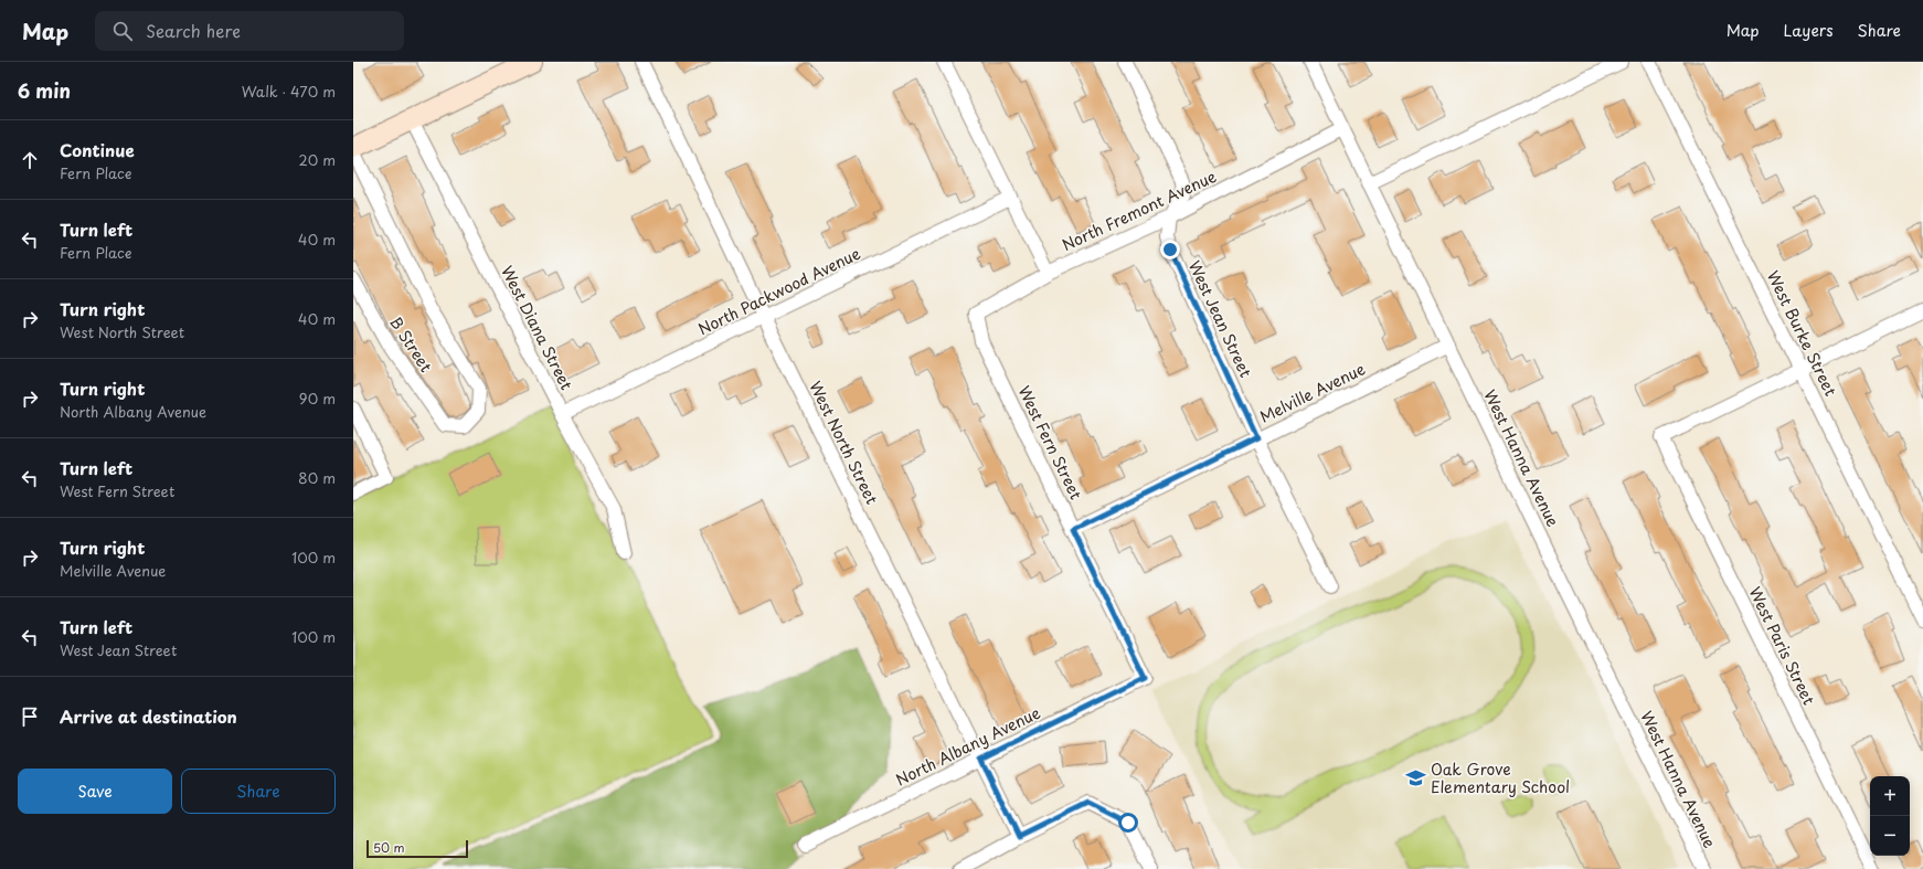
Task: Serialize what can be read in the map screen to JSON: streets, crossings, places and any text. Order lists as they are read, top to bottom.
{
  "streets": {
    "street": [
      "North Fremont Avenue",
      "North Packwood Avenue",
      "West Jean Street",
      "West Diana Street",
      "West Burke Street",
      "B Street",
      "Melville Avenue",
      "West North Street",
      "West Fern Street",
      "West Hanna Avenue",
      "West Paris Street",
      "North Albany Avenue"
    ]
  },
  "crossings": [
    ["North Fremont Avenue", "West Jean Street"],
    ["North Fremont Avenue", "West Fern Street"],
    ["North Fremont Avenue", "West Hanna Avenue"],
    ["North Packwood Avenue", "West Diana Street"],
    ["North Packwood Avenue", "West North Street"],
    ["West Jean Street", "Melville Avenue"],
    ["West Burke Street", "West Paris Street"],
    ["Melville Avenue", "West Fern Street"],
    ["Melville Avenue", "West Hanna Avenue"],
    ["West North Street", "North Albany Avenue"],
    ["West Fern Street", "North Albany Avenue"]
  ],
  "places": {
    "school or university": ["Oak Grove Elementary School"]
  },
  "scale_bar": "50 m",
  "page": {
    "header": "Map",
    "search": "Search here",
    "nav": ["Map", "Layers", "Share"],
    "heading": ["6 min", "Walk · 470 m"],
    "list": [
      ["Continue", "Fern Place", "20 m"],
      ["Turn left", "Fern Place", "40 m"],
      ["Turn right", "West North Street", "40 m"],
      ["Turn right", "North Albany Avenue", "90 m"],
      ["Turn left", "West Fern Street", "80 m"],
      ["Turn right", "Melville Avenue", "100 m"],
      ["Turn left", "West Jean Street", "100 m"],
      "Arrive at destination"
    ],
    "buttons": ["Save", "Share"],
    "map_buttons": ["+", "−"],
    "scale": "50 m"
  }
}
